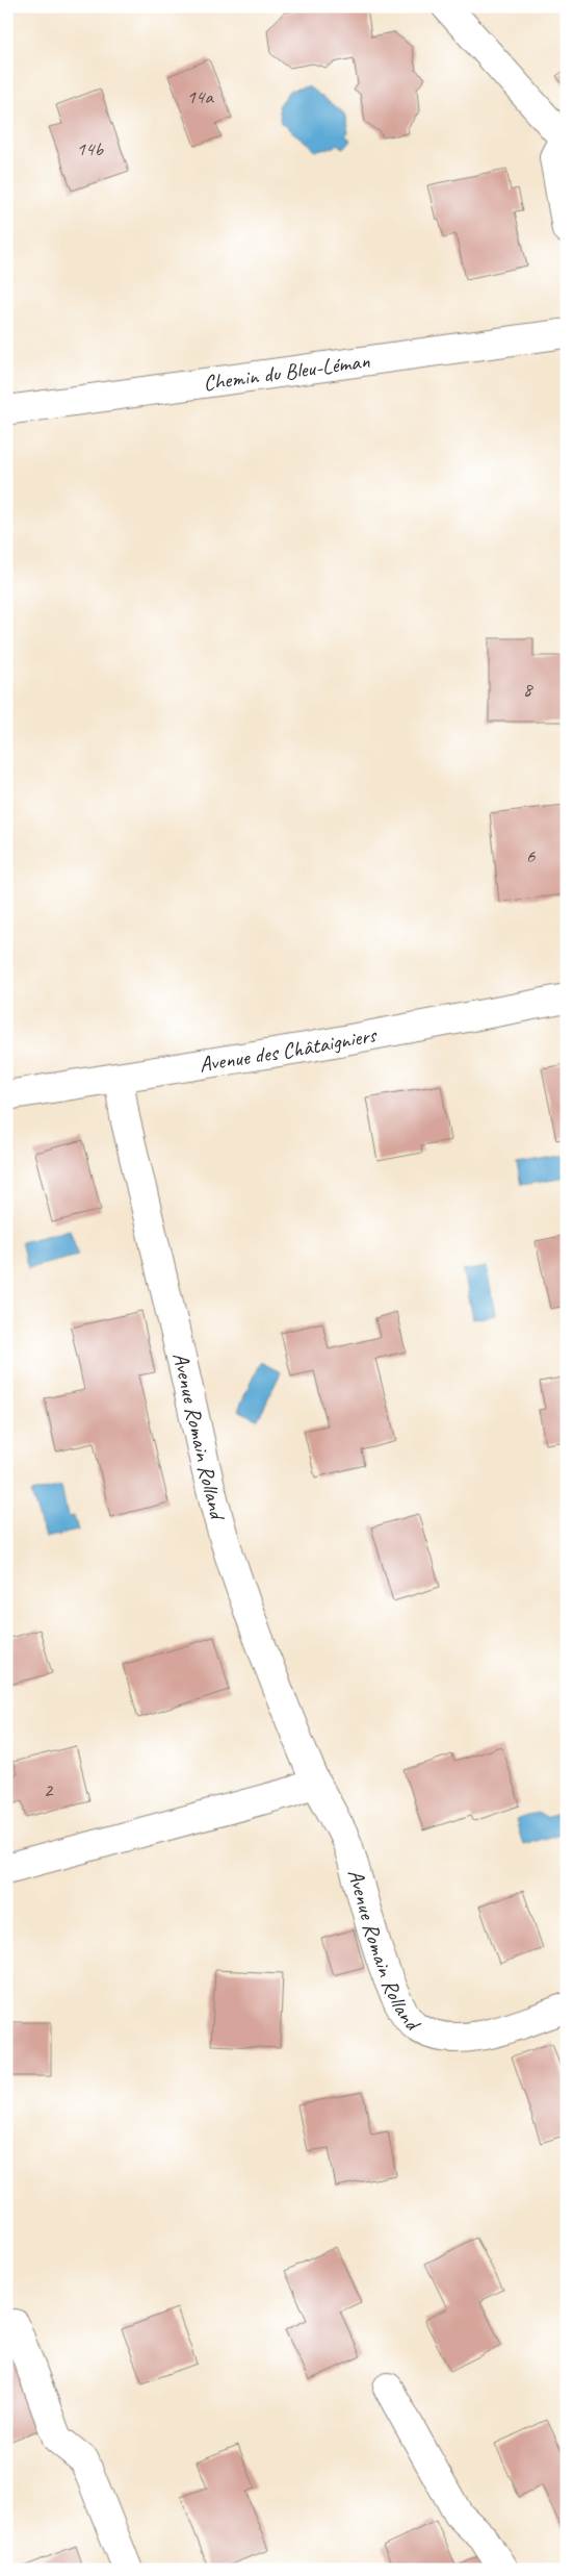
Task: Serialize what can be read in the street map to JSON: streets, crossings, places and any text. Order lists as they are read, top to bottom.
{
  "streets": {
    "street": ["Chemin du Bleu-Léman", "Avenue des Châtaigniers", "Avenue Romain Rolland"]
  },
  "crossings": [
    ["Avenue des Châtaigniers", "Avenue Romain Rolland"]
  ],
  "house_numbers": [
    "14a",
    "14b",
    "8",
    "6",
    "2"
  ]
}
